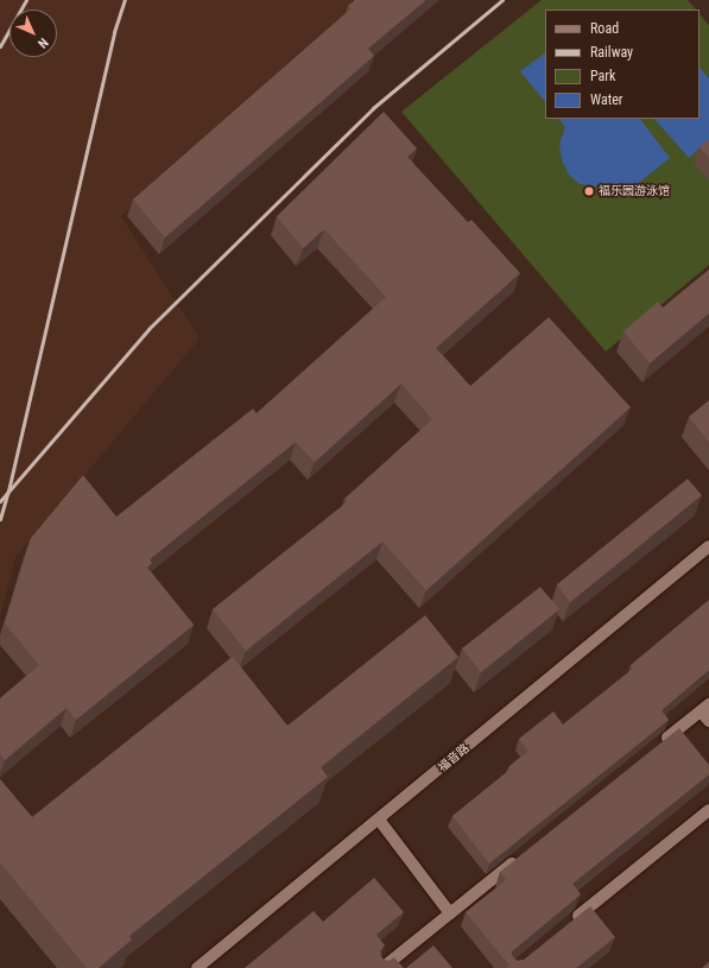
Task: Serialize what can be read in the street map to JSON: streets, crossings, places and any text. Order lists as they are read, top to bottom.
{
  "streets": {
    "street": ["福音路"]
  },
  "places": ["福乐园游泳馆"],
  "legend": [
    "Road",
    "Railway",
    "Park",
    "Water"
  ],
  "north": "bottom right"
}
